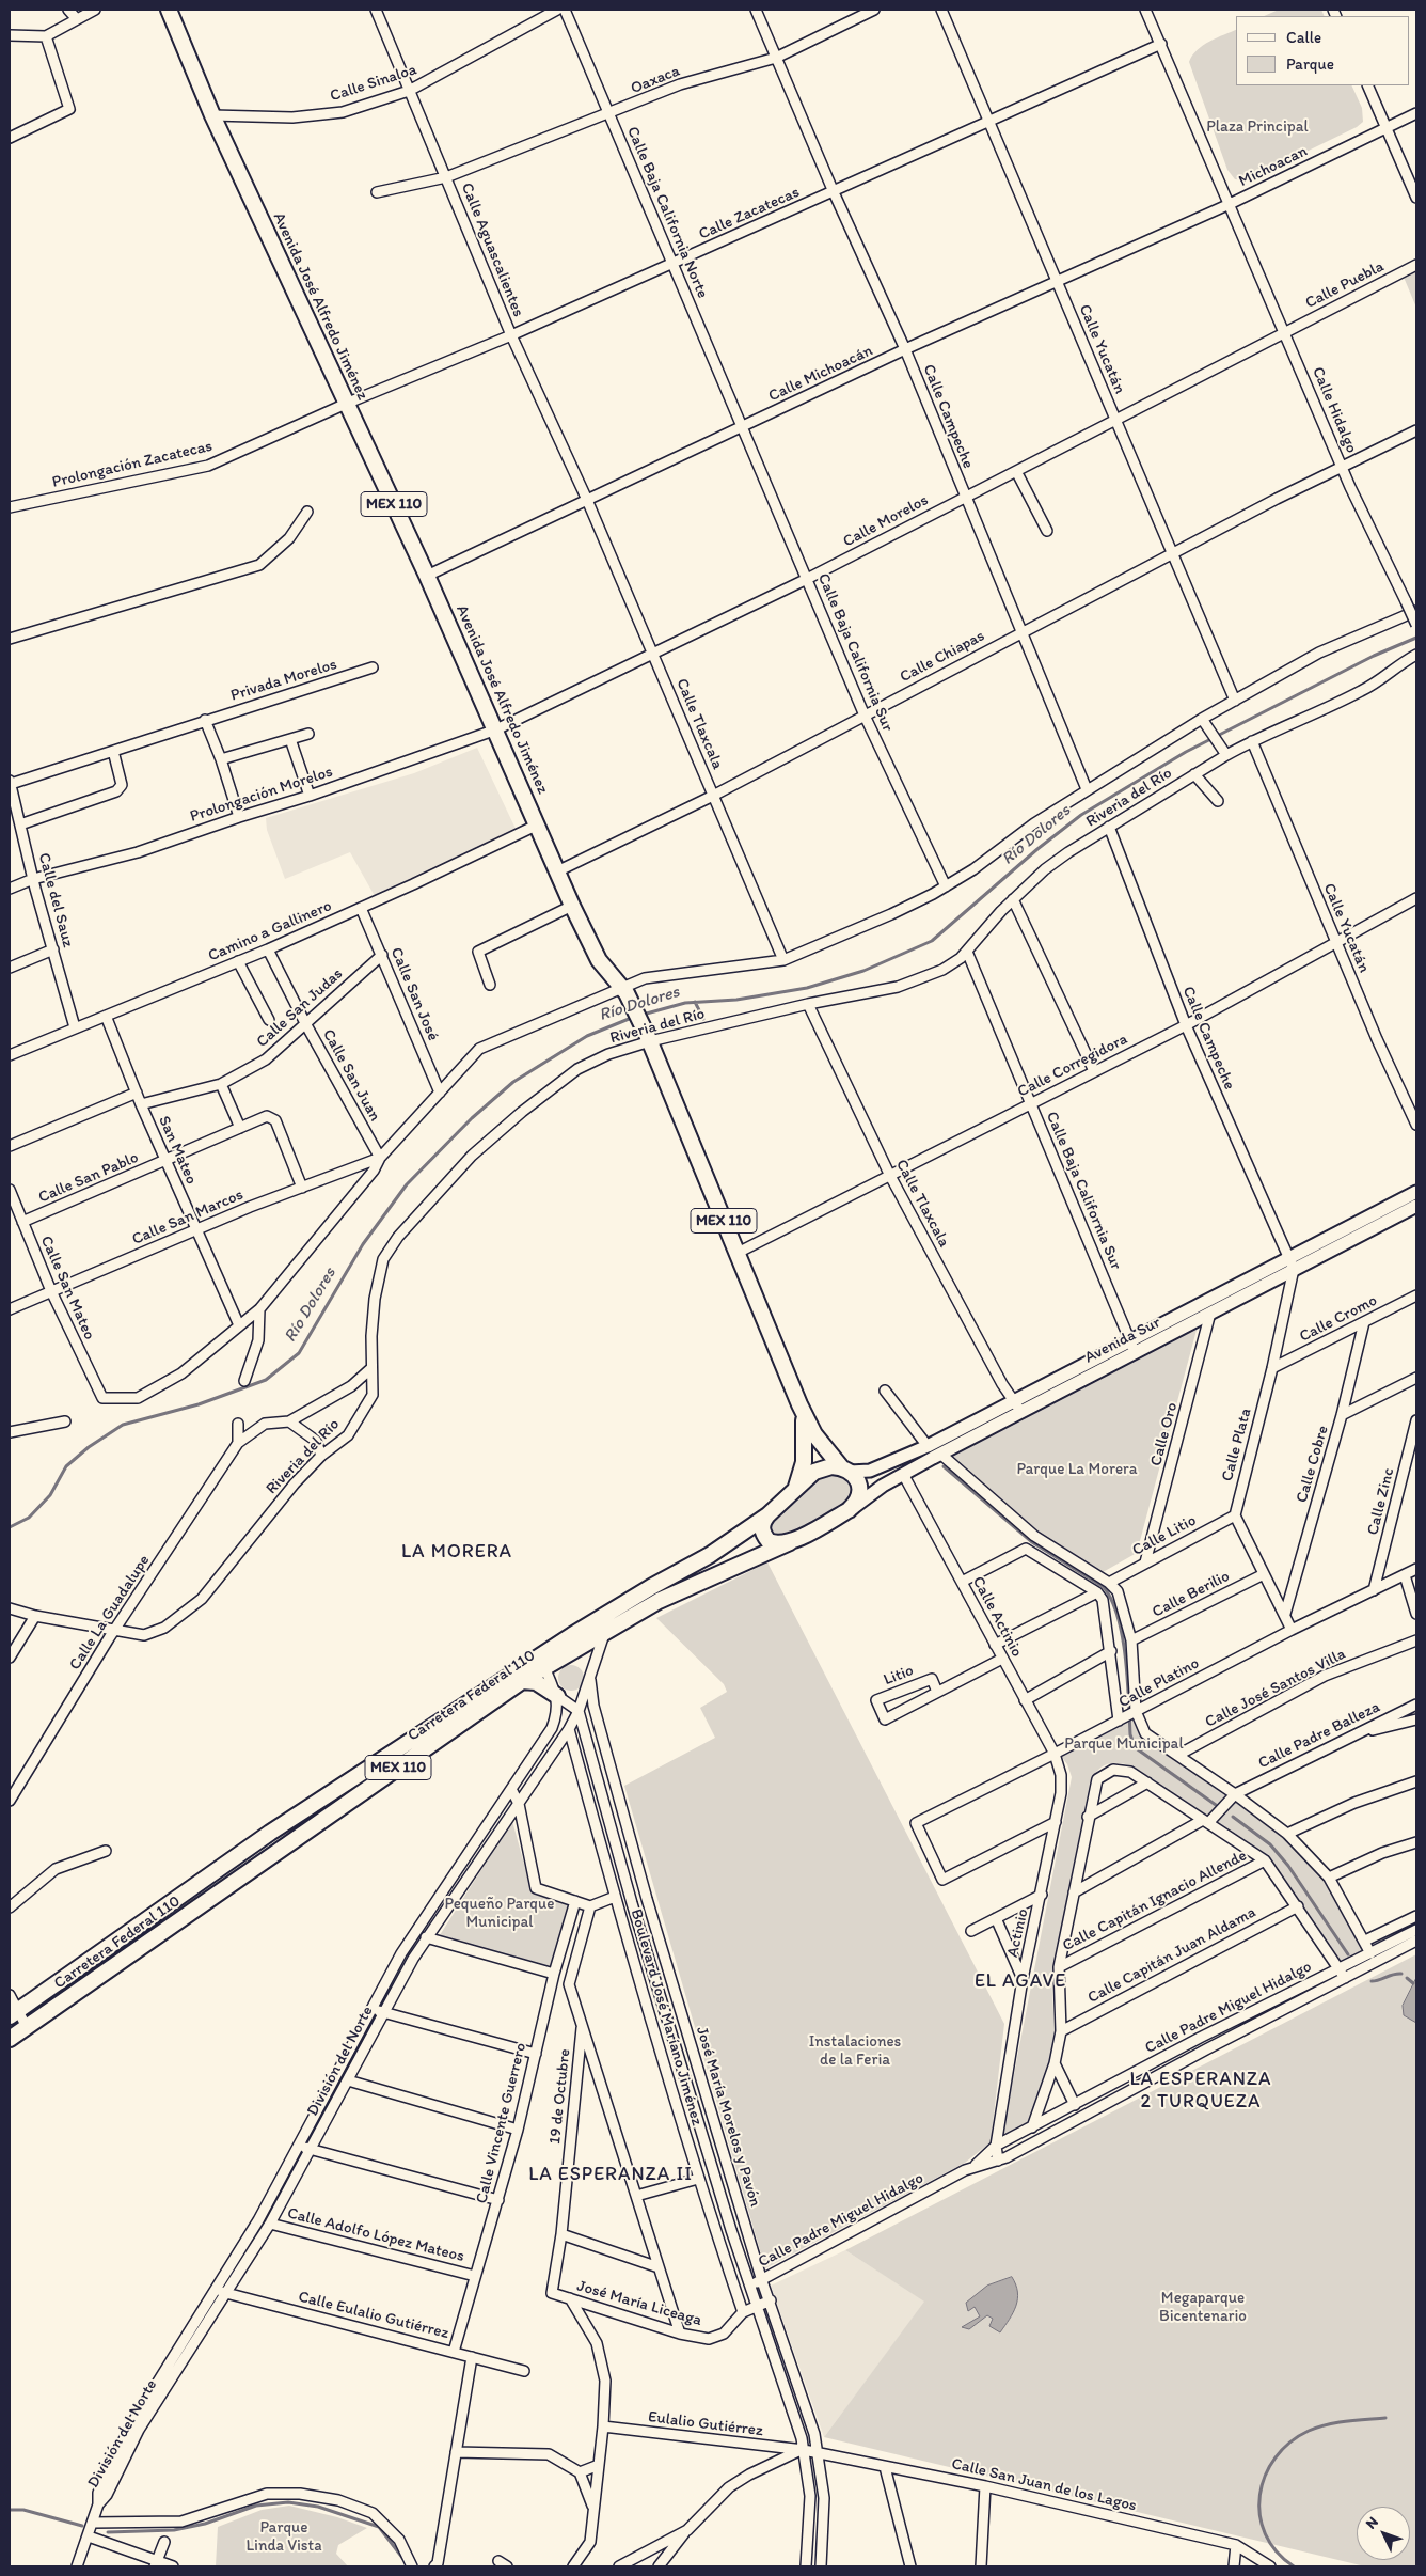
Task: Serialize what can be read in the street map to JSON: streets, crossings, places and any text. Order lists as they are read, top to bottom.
{
  "streets": {
    "main road": [
      "Avenida José Alfredo Jiménez",
      "MEX 110",
      "Avenida Sur",
      "Carretera Federal 110"
    ],
    "street": [
      "Oaxaca",
      "Calle Sinaloa",
      "Michoacan",
      "Calle Baja California Norte",
      "Calle Zacatecas",
      "Calle Aguascalientes",
      "Calle Puebla",
      "Calle Yucatán",
      "Calle Michoacán",
      "Calle Hidalgo",
      "Calle Campeche",
      "Prolongación Zacatecas",
      "Calle Morelos",
      "Calle Baja California Sur",
      "Calle Chiapas",
      "Privada Morelos",
      "Calle Tlaxcala",
      "Prolongación Morelos",
      "Riveria del Río",
      "Calle del Sauz",
      "Camino a Gallinero",
      "Calle San José",
      "Calle San Judas",
      "Calle Corregidora",
      "Calle San Juan",
      "San Mateo",
      "Calle San Pablo",
      "Calle San Marcos",
      "Calle San Mateo",
      "Calle Cromo",
      "Calle Oro",
      "Calle Plata",
      "Calle Cobre",
      "Calle Zinc",
      "Calle Litio",
      "Calle Berilio",
      "Calle La Guadalupe",
      "Calle Actinio",
      "Litio",
      "Calle Platino",
      "Calle José Santos Villa",
      "Calle Padre Balleza",
      "Calle Capitán Ignacio Allende",
      "Actinio",
      "Calle Capitán Juan Aldama",
      "Calle Padre Miguel Hidalgo",
      "Boulevard José Maríano Jiménez",
      "División del Norte",
      "19 de Octubre",
      "José María Morelos y Pavón",
      "Calle Vincente Guerrero",
      "Calle Adolfo López Mateos",
      "José María Liceaga",
      "Calle Eulalio Gutiérrez",
      "Eulalio Gutiérrez",
      "Calle San Juan de los Lagos"
    ]
  },
  "crossings": [
    ["Oaxaca", "Calle Baja California Norte"],
    ["Oaxaca", "Calle Aguascalientes"],
    ["Oaxaca", "Calle Campeche"],
    ["Calle Sinaloa", "Calle Aguascalientes"],
    ["Calle Sinaloa", "Avenida José Alfredo Jiménez"],
    ["Michoacan", "Calle Michoacán"],
    ["Michoacan", "Calle Hidalgo"],
    ["Calle Baja California Norte", "Calle Zacatecas"],
    ["Calle Baja California Norte", "Calle Michoacán"],
    ["Calle Baja California Norte", "Calle Baja California Sur"],
    ["Calle Zacatecas", "Calle Aguascalientes"],
    ["Calle Zacatecas", "Avenida José Alfredo Jiménez"],
    ["Calle Zacatecas", "Calle Yucatán"],
    ["Calle Zacatecas", "Calle Hidalgo"],
    ["Calle Zacatecas", "Calle Campeche"],
    ["Calle Zacatecas", "Prolongación Zacatecas"],
    ["Calle Aguascalientes", "Calle Michoacán"],
    ["Calle Aguascalientes", "Calle Tlaxcala"],
    ["Calle Puebla", "Calle Hidalgo"],
    ["Calle Puebla", "Calle Morelos"],
    ["Avenida José Alfredo Jiménez", "Calle Michoacán"],
    ["Avenida José Alfredo Jiménez", "Prolongación Zacatecas"],
    ["Avenida José Alfredo Jiménez", "MEX 110"],
    ["Avenida José Alfredo Jiménez", "Calle Morelos"],
    ["Avenida José Alfredo Jiménez", "Calle Chiapas"],
    ["Avenida José Alfredo Jiménez", "Prolongación Morelos"],
    ["Avenida José Alfredo Jiménez", "Riveria del Río"],
    ["Avenida José Alfredo Jiménez", "Camino a Gallinero"],
    ["Avenida José Alfredo Jiménez", "Calle Corregidora"],
    ["Calle Yucatán", "Calle Michoacán"],
    ["Calle Yucatán", "Calle Morelos"],
    ["Calle Yucatán", "Calle Chiapas"],
    ["Calle Yucatán", "Riveria del Río"],
    ["Calle Yucatán", "Calle Corregidora"],
    ["Calle Michoacán", "Calle Hidalgo"],
    ["Calle Michoacán", "Calle Campeche"],
    ["Calle Michoacán", "Calle Baja California Sur"],
    ["Calle Michoacán", "Calle Tlaxcala"],
    ["Calle Hidalgo", "Calle Morelos"],
    ["Calle Hidalgo", "Calle Chiapas"],
    ["Calle Campeche", "Calle Morelos"],
    ["Calle Campeche", "Calle Chiapas"],
    ["Calle Campeche", "Riveria del Río"],
    ["Calle Campeche", "Calle Corregidora"],
    ["Calle Campeche", "Avenida Sur"],
    ["Calle Campeche", "Calle Plata"],
    ["MEX 110", "Avenida Sur"],
    ["MEX 110", "Carretera Federal 110"],
    ["Calle Morelos", "Calle Baja California Sur"],
    ["Calle Morelos", "Calle Tlaxcala"],
    ["Calle Morelos", "Prolongación Morelos"],
    ["Calle Baja California Sur", "Calle Chiapas"],
    ["Calle Baja California Sur", "Riveria del Río"],
    ["Calle Baja California Sur", "Calle Corregidora"],
    ["Calle Baja California Sur", "Avenida Sur"],
    ["Calle Chiapas", "Calle Tlaxcala"],
    ["Privada Morelos", "Calle del Sauz"],
    ["Calle Tlaxcala", "Riveria del Río"],
    ["Calle Tlaxcala", "Calle Corregidora"],
    ["Calle Tlaxcala", "Avenida Sur"],
    ["Prolongación Morelos", "Calle del Sauz"],
    ["Riveria del Río", "Calle San José"],
    ["Riveria del Río", "Calle San Juan"],
    ["Riveria del Río", "San Mateo"],
    ["Riveria del Río", "Calle San Marcos"],
    ["Riveria del Río", "Calle San Mateo"],
    ["Riveria del Río", "Calle La Guadalupe"],
    ["Calle del Sauz", "Camino a Gallinero"],
    ["Camino a Gallinero", "Calle San José"],
    ["Camino a Gallinero", "Calle San Juan"],
    ["Camino a Gallinero", "San Mateo"],
    ["Calle San José", "Calle San Judas"],
    ["Calle San Judas", "Calle San Juan"],
    ["Calle San Judas", "San Mateo"],
    ["Calle San Juan", "Calle San Marcos"],
    ["San Mateo", "Calle San Pablo"],
    ["San Mateo", "Calle San Marcos"],
    ["Calle San Pablo", "Calle San Marcos"],
    ["Calle San Pablo", "Calle San Mateo"],
    ["Calle San Marcos", "Calle San Mateo"],
    ["Calle Cromo", "Calle Plata"],
    ["Calle Cromo", "Calle Cobre"],
    ["Avenida Sur", "Calle Oro"],
    ["Avenida Sur", "Calle Plata"],
    ["Avenida Sur", "Calle Actinio"],
    ["Calle Oro", "Calle Litio"],
    ["Calle Plata", "Calle Litio"],
    ["Calle Zinc", "Calle Platino"],
    ["Calle Actinio", "Litio"],
    ["Calle Actinio", "Calle Platino"],
    ["Calle Actinio", "Actinio"],
    ["Calle Platino", "Actinio"],
    ["Carretera Federal 110", "División del Norte"],
    ["Actinio", "Calle Padre Miguel Hidalgo"],
    ["Calle Padre Miguel Hidalgo", "José María Morelos y Pavón"],
    ["Boulevard José Maríano Jiménez", "División del Norte"],
    ["Boulevard José Maríano Jiménez", "José María Liceaga"],
    ["División del Norte", "José María Morelos y Pavón"],
    ["División del Norte", "Calle Adolfo López Mateos"],
    ["División del Norte", "Calle Eulalio Gutiérrez"],
    ["19 de Octubre", "José María Liceaga"],
    ["José María Morelos y Pavón", "José María Liceaga"],
    ["José María Morelos y Pavón", "Eulalio Gutiérrez"],
    ["José María Morelos y Pavón", "Calle San Juan de los Lagos"],
    ["Calle Vincente Guerrero", "Calle Adolfo López Mateos"],
    ["Calle Vincente Guerrero", "Calle Eulalio Gutiérrez"],
    ["Eulalio Gutiérrez", "Calle San Juan de los Lagos"]
  ],
  "districts": [
    "LA MORERA",
    "EL AGAVE",
    "LA ESPERANZA 2 TURQUEZA",
    "LA ESPERANZA II"
  ],
  "water": ["Río Dolores"],
  "parks": [
    "Plaza Principal",
    "Parque La Morera",
    "Parque Municipal",
    "Pequeño Parque Municipal",
    "Instalaciones de la Feria",
    "Megaparque Bicentenario",
    "Parque Linda Vista"
  ],
  "legend": ["Calle", "Parque"],
  "north": "top left"
}
